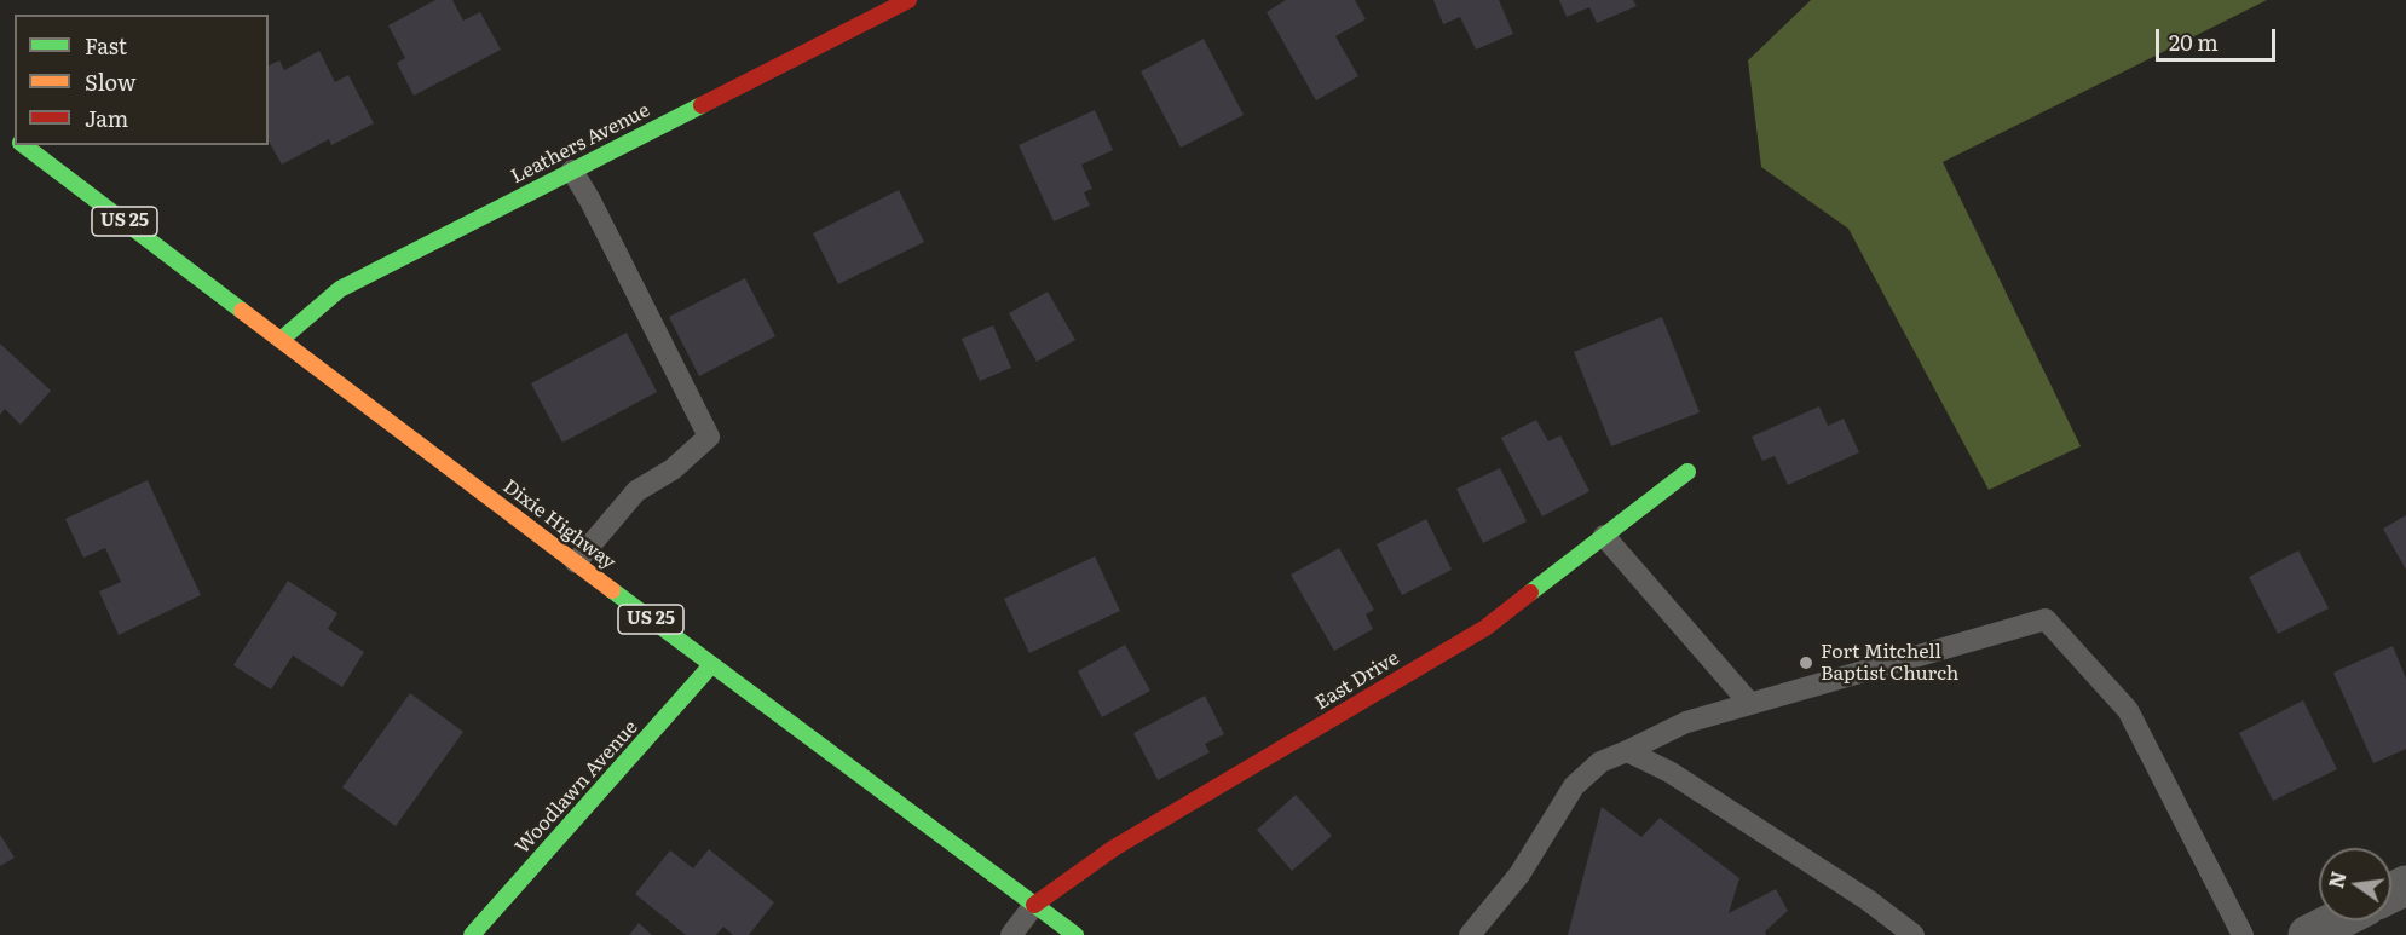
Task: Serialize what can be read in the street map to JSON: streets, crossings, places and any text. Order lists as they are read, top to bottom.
{
  "streets": {
    "street": [
      "Leathers Avenue",
      "US 25",
      "Dixie Highway",
      "East Drive",
      "Woodlawn Avenue"
    ]
  },
  "crossings": [
    ["Leathers Avenue", "Dixie Highway"],
    ["Dixie Highway", "East Drive"],
    ["Dixie Highway", "Woodlawn Avenue"]
  ],
  "places": ["Fort Mitchell Baptist Church"],
  "legend": ["Fast", "Slow", "Jam"],
  "scale_bar": "20 m",
  "north": "left"
}
